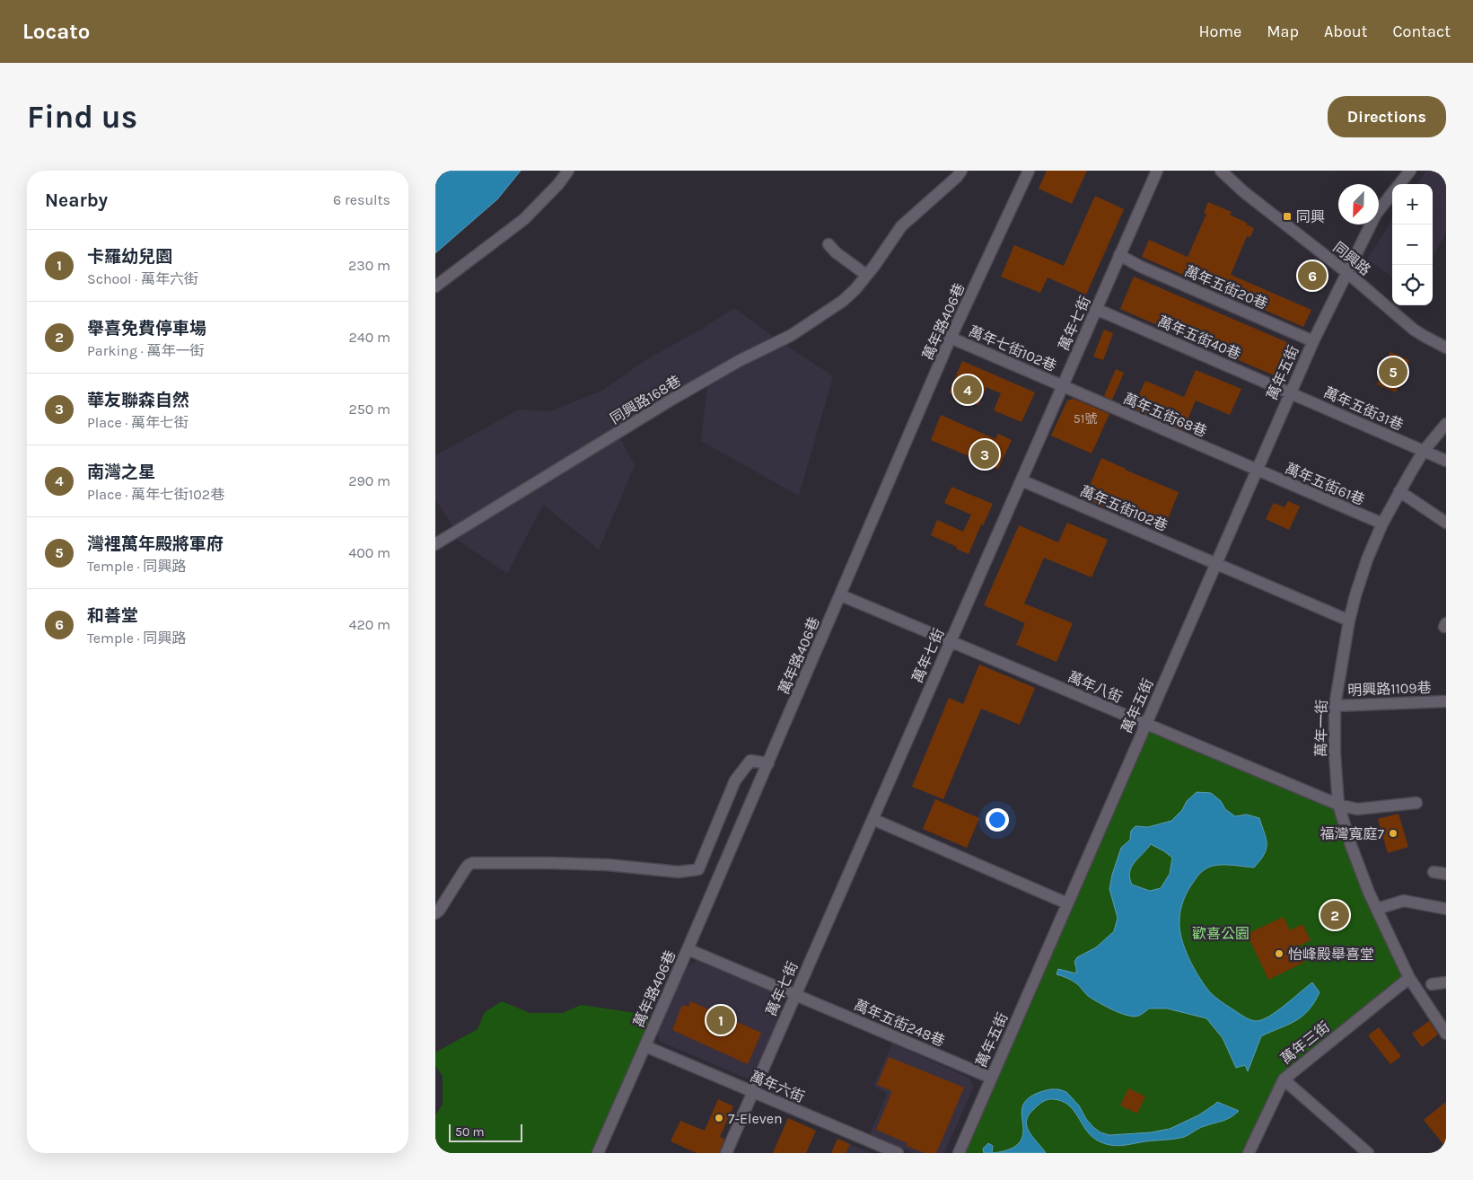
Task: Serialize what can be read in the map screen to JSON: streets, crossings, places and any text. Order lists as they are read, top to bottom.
{
  "streets": {
    "street": [
      "同興路",
      "萬年五街20巷",
      "萬年路406巷",
      "萬年七街",
      "萬年五街40巷",
      "萬年七街102巷",
      "萬年五街",
      "同興路168巷",
      "萬年五街31巷",
      "萬年五街68巷",
      "萬年五街61巷",
      "萬年五街102巷",
      "萬年八街",
      "明興路1109巷",
      "萬年一街",
      "萬年五街248巷",
      "萬年三街",
      "萬年六街"
    ]
  },
  "crossings": [
    ["同興路", "萬年五街"],
    ["萬年五街20巷", "萬年七街"],
    ["萬年五街20巷", "萬年五街"],
    ["萬年路406巷", "萬年七街102巷"],
    ["萬年路406巷", "萬年八街"],
    ["萬年路406巷", "萬年六街"],
    ["萬年七街", "萬年五街40巷"],
    ["萬年七街", "萬年七街102巷"],
    ["萬年七街", "萬年五街68巷"],
    ["萬年七街", "萬年五街102巷"],
    ["萬年七街", "萬年八街"],
    ["萬年七街", "萬年五街248巷"],
    ["萬年七街", "萬年六街"],
    ["萬年五街40巷", "萬年五街"],
    ["萬年五街40巷", "萬年五街31巷"],
    ["萬年七街102巷", "萬年五街68巷"],
    ["萬年五街", "萬年五街31巷"],
    ["萬年五街", "萬年五街68巷"],
    ["萬年五街", "萬年五街61巷"],
    ["萬年五街", "萬年五街102巷"],
    ["萬年五街", "萬年八街"],
    ["萬年五街", "萬年五街248巷"],
    ["萬年五街31巷", "萬年一街"],
    ["萬年五街68巷", "萬年五街61巷"],
    ["萬年五街61巷", "萬年一街"],
    ["萬年五街102巷", "萬年一街"],
    ["萬年八街", "萬年一街"],
    ["明興路1109巷", "萬年一街"],
    ["萬年一街", "萬年三街"]
  ],
  "parks": ["歡喜公園"],
  "places": {
    "transit": ["同興"],
    "other": ["福灣寬庭7", "怡峰殿舉喜堂", "7-Eleven"]
  },
  "house_numbers": ["51號"],
  "scale_bar": "50 m",
  "north": "bottom left",
  "page": {
    "header": "Locato",
    "nav": [
      "Home",
      "Map",
      "About",
      "Contact"
    ],
    "buttons": "Directions",
    "title": "Find us",
    "heading": ["Nearby", "6 results"],
    "map_buttons": ["+", "−"],
    "list": [
      {
        "mark": "1",
        "name": "卡羅幼兒園",
        "note": "School · 萬年六街",
        "value": "230 m"
      },
      {
        "mark": "2",
        "name": "舉喜免費停車場",
        "note": "Parking · 萬年一街",
        "value": "240 m"
      },
      {
        "mark": "3",
        "name": "華友聯森自然",
        "note": "Place · 萬年七街",
        "value": "250 m"
      },
      {
        "mark": "4",
        "name": "南灣之星",
        "note": "Place · 萬年七街102巷",
        "value": "290 m"
      },
      {
        "mark": "5",
        "name": "灣裡萬年殿將軍府",
        "note": "Temple · 同興路",
        "value": "400 m"
      },
      {
        "mark": "6",
        "name": "和善堂",
        "note": "Temple · 同興路",
        "value": "420 m"
      }
    ],
    "pins": [
      "6",
      "5",
      "4",
      "3",
      "2",
      "1"
    ],
    "scale": "50 m"
  }
}
